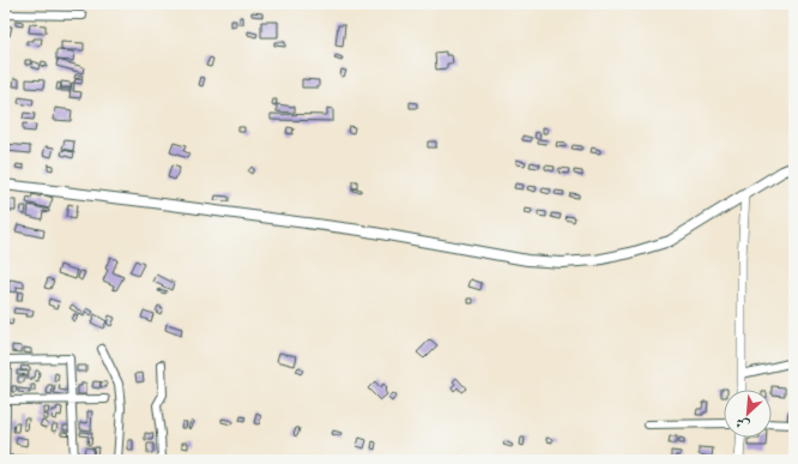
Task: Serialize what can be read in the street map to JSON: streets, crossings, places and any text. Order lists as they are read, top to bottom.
{
  "north": "bottom left"
}
